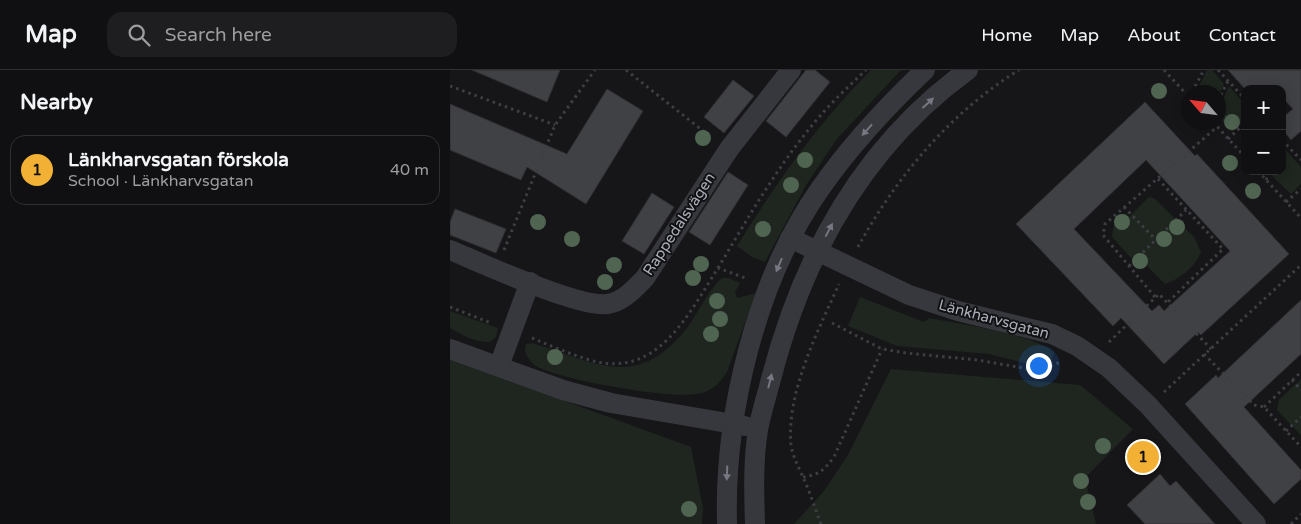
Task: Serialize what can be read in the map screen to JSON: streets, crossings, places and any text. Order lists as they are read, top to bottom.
{
  "streets": {
    "street": ["Rappedalsvägen", "Länkharvsgatan"]
  },
  "north": "top left",
  "page": {
    "header": "Map",
    "search": "Search here",
    "nav": [
      "Home",
      "Map",
      "About",
      "Contact"
    ],
    "heading": "Nearby",
    "map_buttons": ["+", "−"],
    "list": [
      {
        "mark": "1",
        "name": "Länkharvsgatan förskola",
        "note": "School · Länkharvsgatan",
        "value": "40 m"
      }
    ],
    "pins": "1"
  }
}
